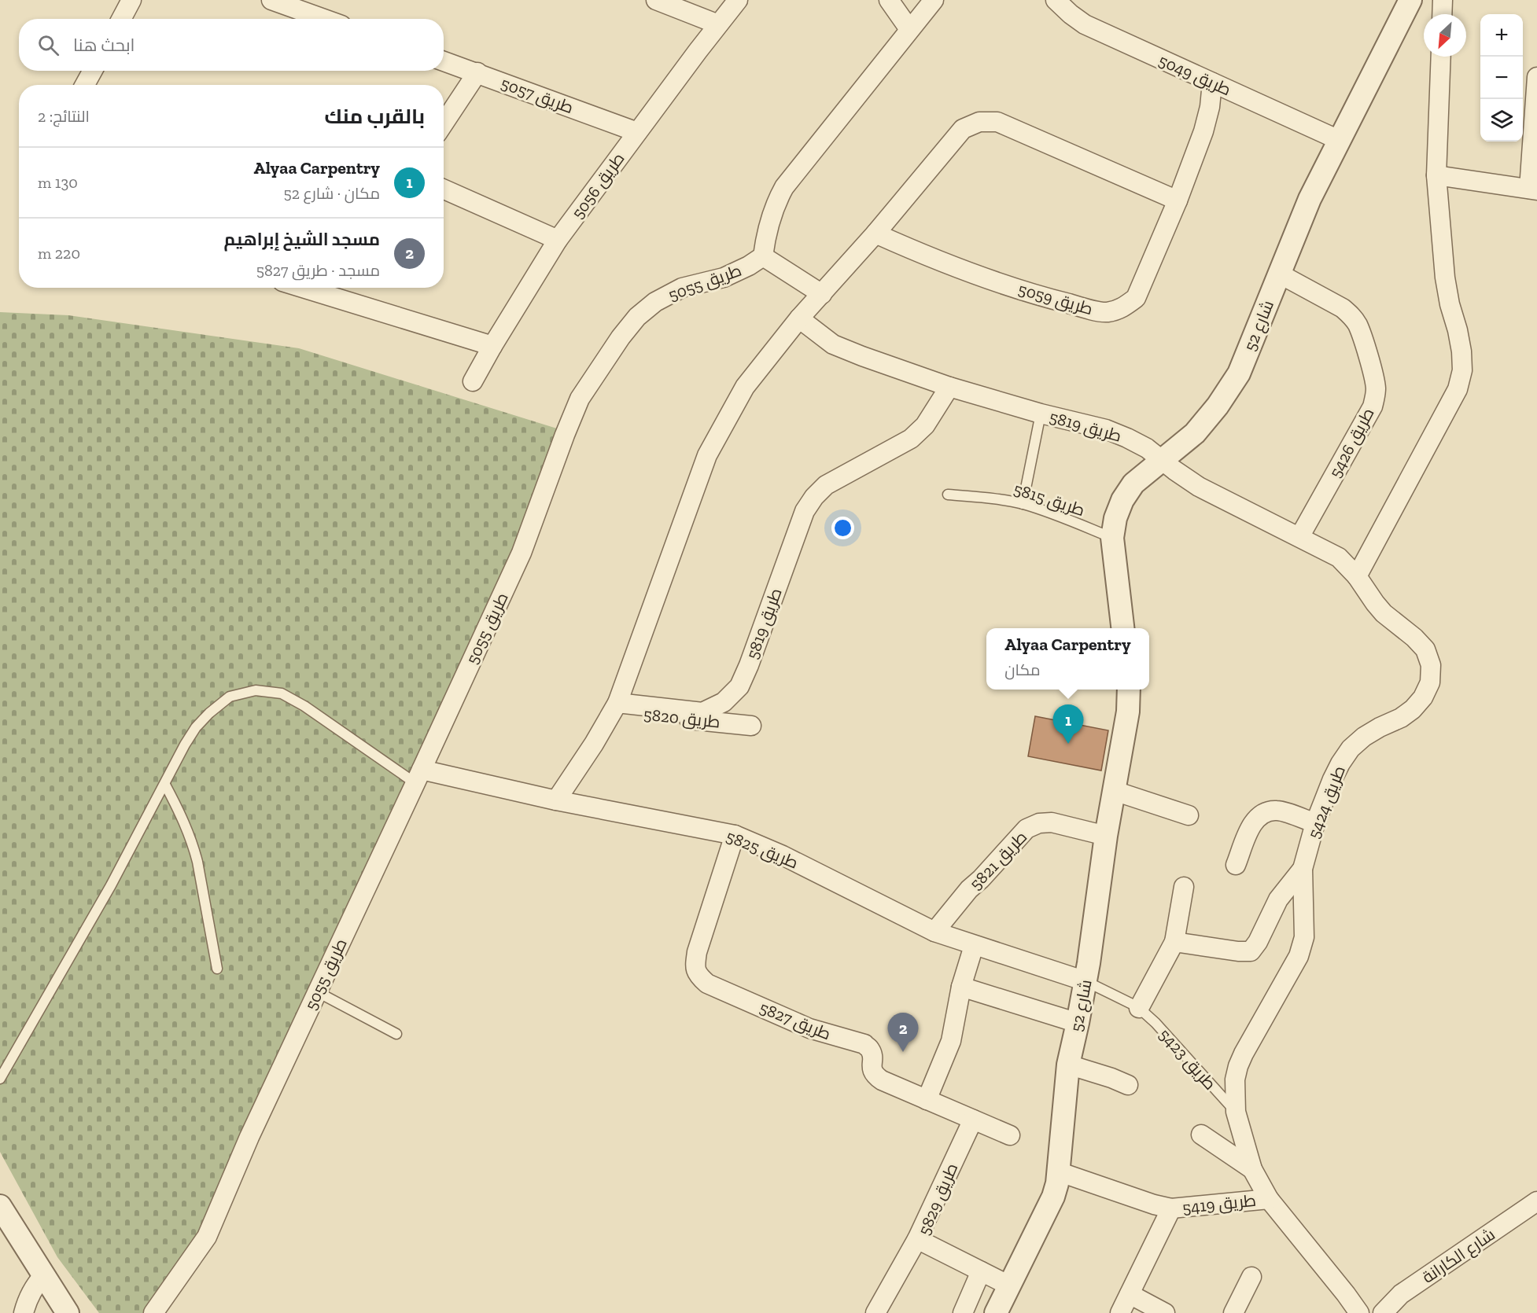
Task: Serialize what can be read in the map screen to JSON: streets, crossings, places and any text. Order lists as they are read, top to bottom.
{
  "streets": {
    "street": [
      "طريق 5049",
      "طريق 5057",
      "طريق 5056",
      "طريق 5055",
      "طريق 5059",
      "شارع 52",
      "طريق 5819",
      "طريق 5426",
      "طريق 5820",
      "طريق 5424",
      "طريق 5825",
      "طريق 5821",
      "طريق 5827",
      "طريق 5423",
      "طريق 5829",
      "طريق 5419",
      "شارع الكارانة"
    ],
    "lane": ["طريق 5815"]
  },
  "crossings": [
    ["طريق 5049", "طريق 5059"],
    ["طريق 5049", "شارع 52"],
    ["طريق 5057", "طريق 5056"],
    ["طريق 5055", "طريق 5825"],
    ["شارع 52", "طريق 5819"],
    ["شارع 52", "طريق 5426"],
    ["شارع 52", "طريق 5815"],
    ["شارع 52", "طريق 5424"],
    ["شارع 52", "طريق 5825"],
    ["شارع 52", "طريق 5821"],
    ["شارع 52", "طريق 5423"],
    ["شارع 52", "طريق 5829"],
    ["شارع 52", "طريق 5419"],
    ["طريق 5819", "طريق 5820"],
    ["طريق 5819", "طريق 5424"],
    ["طريق 5426", "طريق 5424"],
    ["طريق 5424", "طريق 5423"],
    ["طريق 5825", "طريق 5821"],
    ["طريق 5825", "طريق 5827"],
    ["طريق 5825", "طريق 5423"],
    ["طريق 5827", "طريق 5829"],
    ["طريق 5423", "طريق 5419"]
  ],
  "north": "bottom left",
  "page": {
    "map_buttons": ["+", "−"],
    "search": "ابحث هنا",
    "heading": ["بالقرب منك", "النتائج: 2"],
    "list": [
      {
        "mark": "1",
        "name": "Alyaa Carpentry",
        "note": "مكان · شارع 52",
        "value": "130 m"
      },
      {
        "mark": "2",
        "name": "مسجد الشيخ إبراهيم",
        "note": "مسجد · طريق 5827",
        "value": "220 m"
      }
    ],
    "popup": ["Alyaa Carpentry", "مكان"],
    "pins": ["1", "2"]
  }
}
